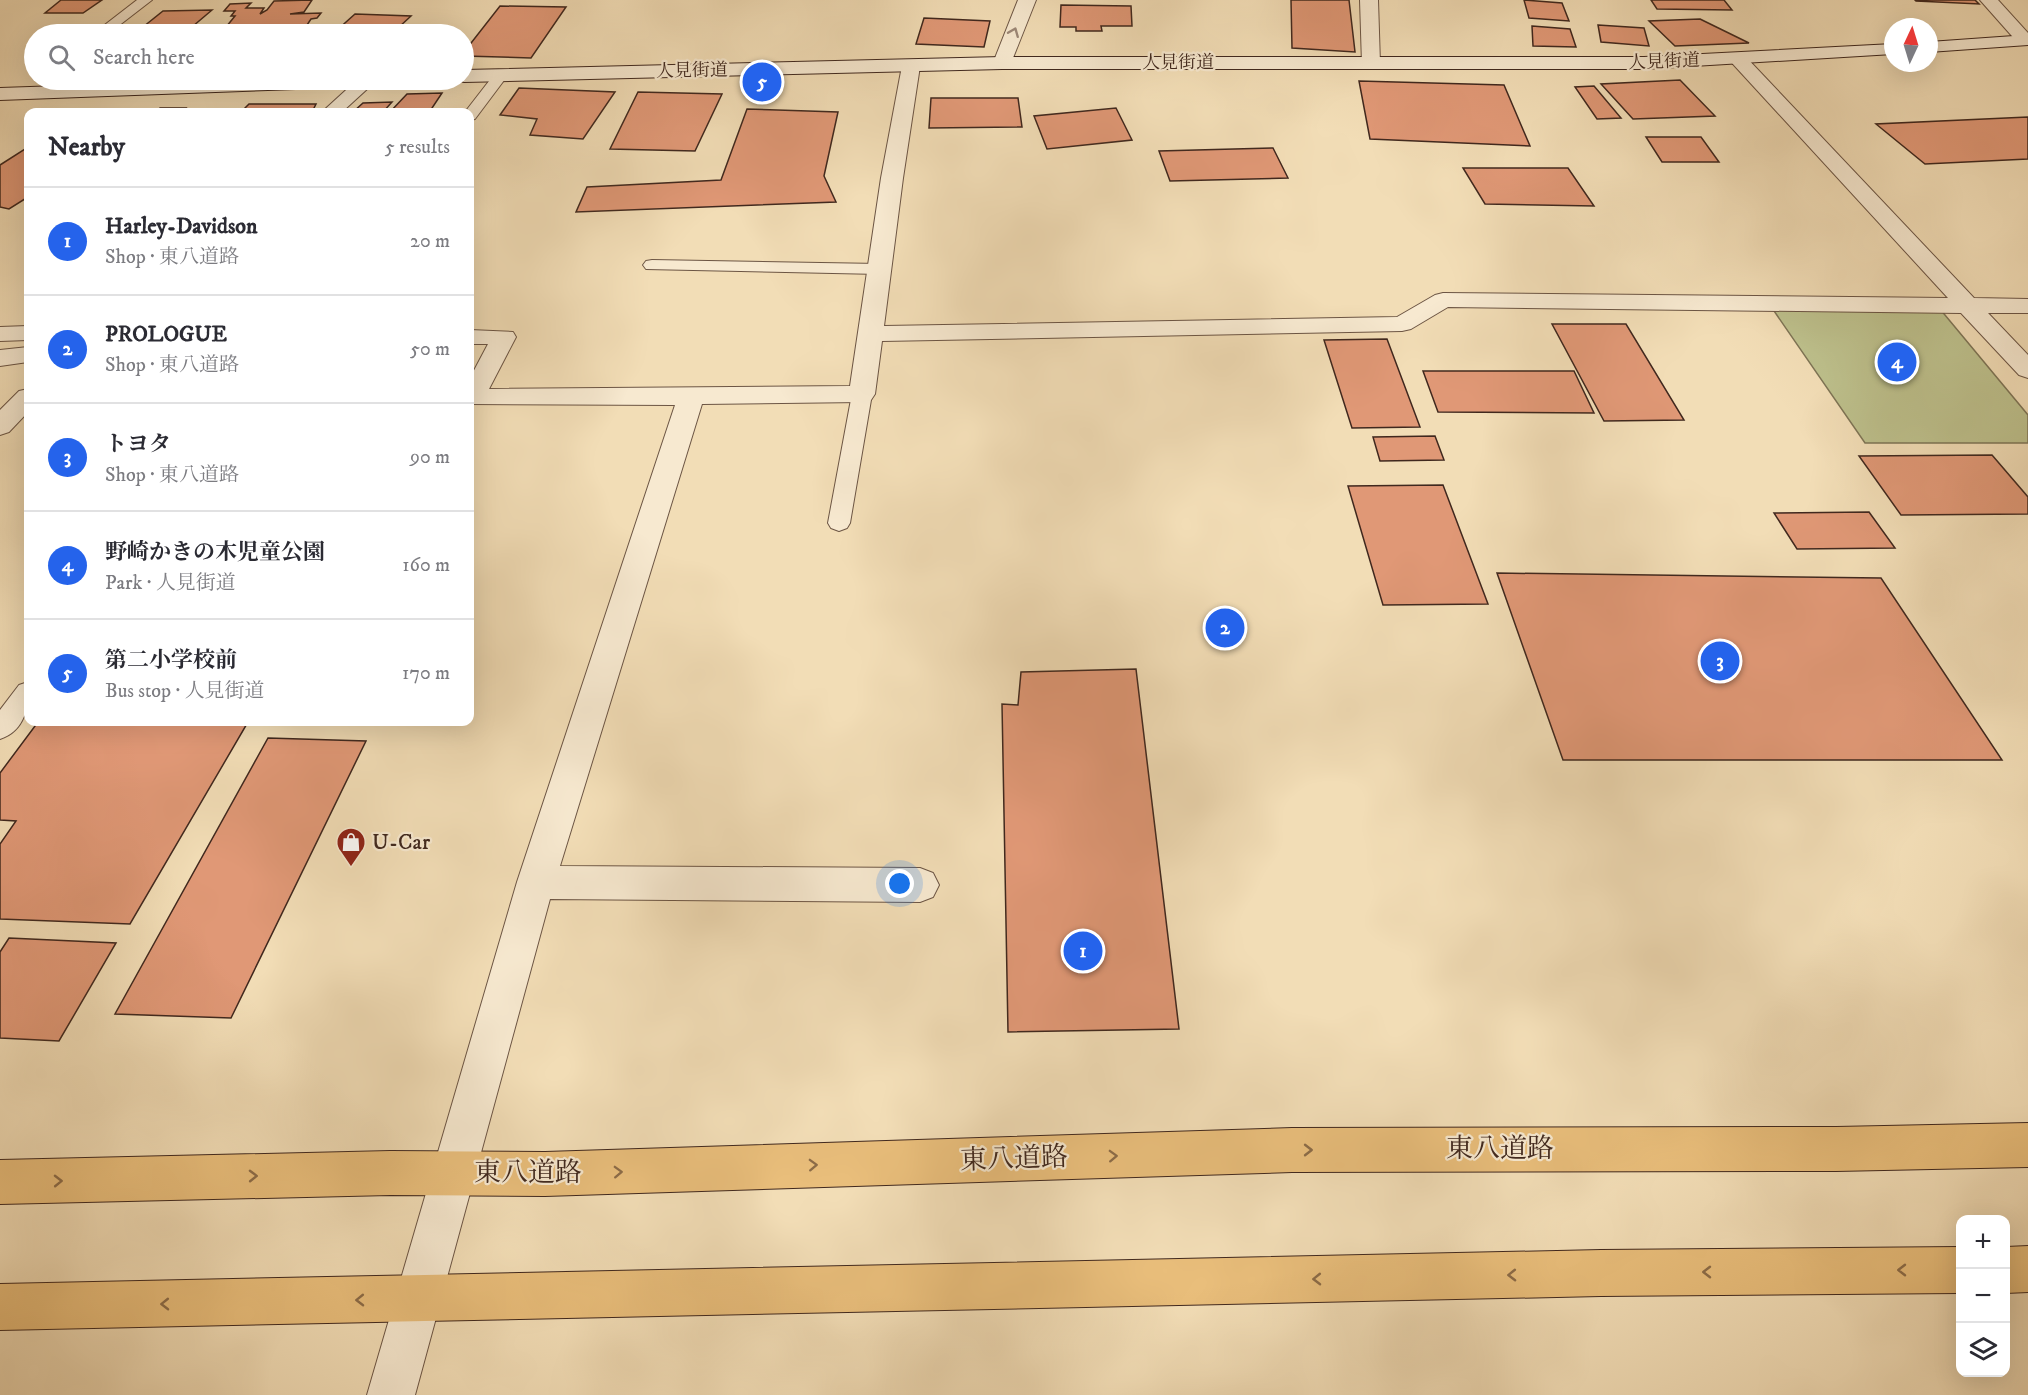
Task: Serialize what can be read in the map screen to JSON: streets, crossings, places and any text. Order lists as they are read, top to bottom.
{
  "streets": {
    "main road": ["東八道路"],
    "street": ["人見街道"]
  },
  "places": {
    "shop": ["U-Car"]
  },
  "north": "top",
  "page": {
    "search": "Search here",
    "pins": [
      "5",
      "4",
      "2",
      "3",
      "1"
    ],
    "heading": ["Nearby", "5 results"],
    "list": [
      {
        "mark": "1",
        "name": "Harley-Davidson",
        "note": "Shop · 東八道路",
        "value": "20 m"
      },
      {
        "mark": "2",
        "name": "PROLOGUE",
        "note": "Shop · 東八道路",
        "value": "50 m"
      },
      {
        "mark": "3",
        "name": "トヨタ",
        "note": "Shop · 東八道路",
        "value": "90 m"
      },
      {
        "mark": "4",
        "name": "野崎かきの木児童公園",
        "note": "Park · 人見街道",
        "value": "160 m"
      },
      {
        "mark": "5",
        "name": "第二小学校前",
        "note": "Bus stop · 人見街道",
        "value": "170 m"
      }
    ],
    "map_buttons": ["+", "−"]
  }
}
